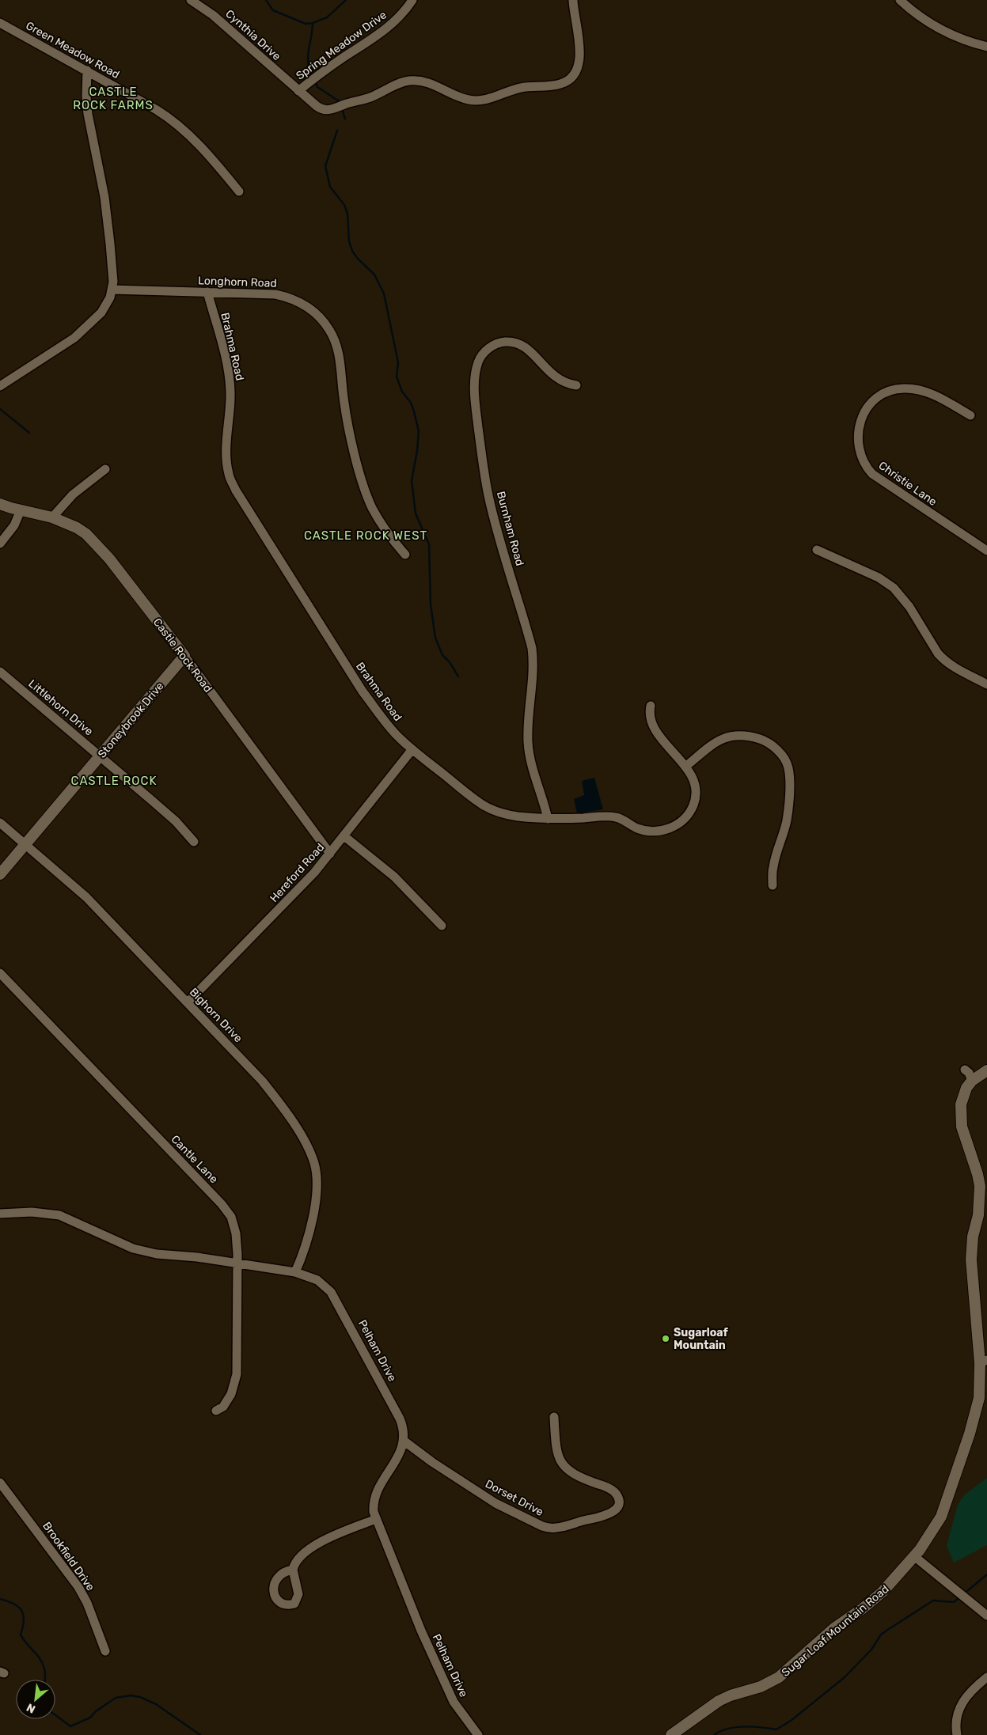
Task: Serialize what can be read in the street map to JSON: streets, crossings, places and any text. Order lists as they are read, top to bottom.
{
  "streets": {
    "street": [
      "Cynthia Drive",
      "Spring Meadow Drive",
      "Green Meadow Road",
      "Longhorn Road",
      "Brahma Road",
      "Christie Lane",
      "Burnham Road",
      "Castle Rock Road",
      "Littlehorn Drive",
      "Stoneybrook Drive",
      "Hereford Road",
      "Bighorn Drive",
      "Cantle Lane",
      "Pelham Drive",
      "Dorset Drive",
      "Brookfield Drive",
      "Sugar Loaf Mountain Road"
    ]
  },
  "crossings": [
    ["Cynthia Drive", "Spring Meadow Drive"],
    ["Longhorn Road", "Brahma Road"],
    ["Brahma Road", "Burnham Road"],
    ["Brahma Road", "Hereford Road"],
    ["Castle Rock Road", "Stoneybrook Drive"],
    ["Castle Rock Road", "Hereford Road"],
    ["Littlehorn Drive", "Stoneybrook Drive"],
    ["Stoneybrook Drive", "Bighorn Drive"],
    ["Hereford Road", "Bighorn Drive"],
    ["Bighorn Drive", "Pelham Drive"],
    ["Cantle Lane", "Pelham Drive"],
    ["Pelham Drive", "Dorset Drive"]
  ],
  "districts": ["CASTLE ROCK FARMS", "CASTLE ROCK WEST", "CASTLE ROCK"],
  "places": ["Sugarloaf Mountain"],
  "north": "bottom left"
}
